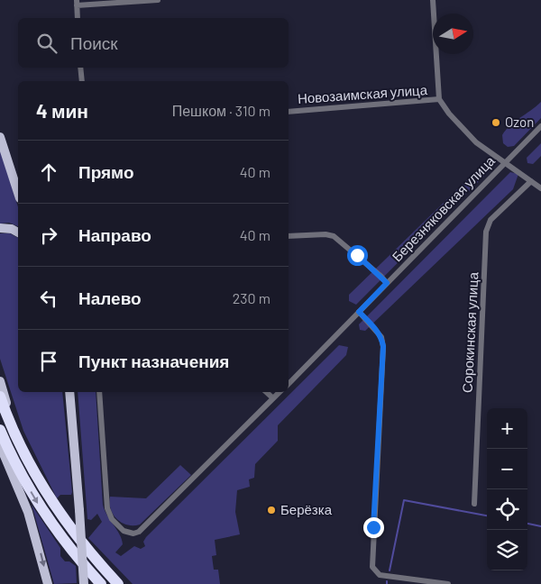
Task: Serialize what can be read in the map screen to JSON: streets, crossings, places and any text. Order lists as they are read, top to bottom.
{
  "streets": {
    "street": ["Новозаимская улица", "Березняковская улица", "Сорокинская улица"]
  },
  "places": ["Ozon", "Берёзка"],
  "north": "right",
  "page": {
    "search": "Поиск",
    "heading": ["4 мин", "Пешком · 310 m"],
    "list": [
      ["Прямо", "40 m"],
      ["Направо", "40 m"],
      ["Налево", "230 m"],
      "Пункт назначения"
    ],
    "map_buttons": ["+", "−"]
  }
}
